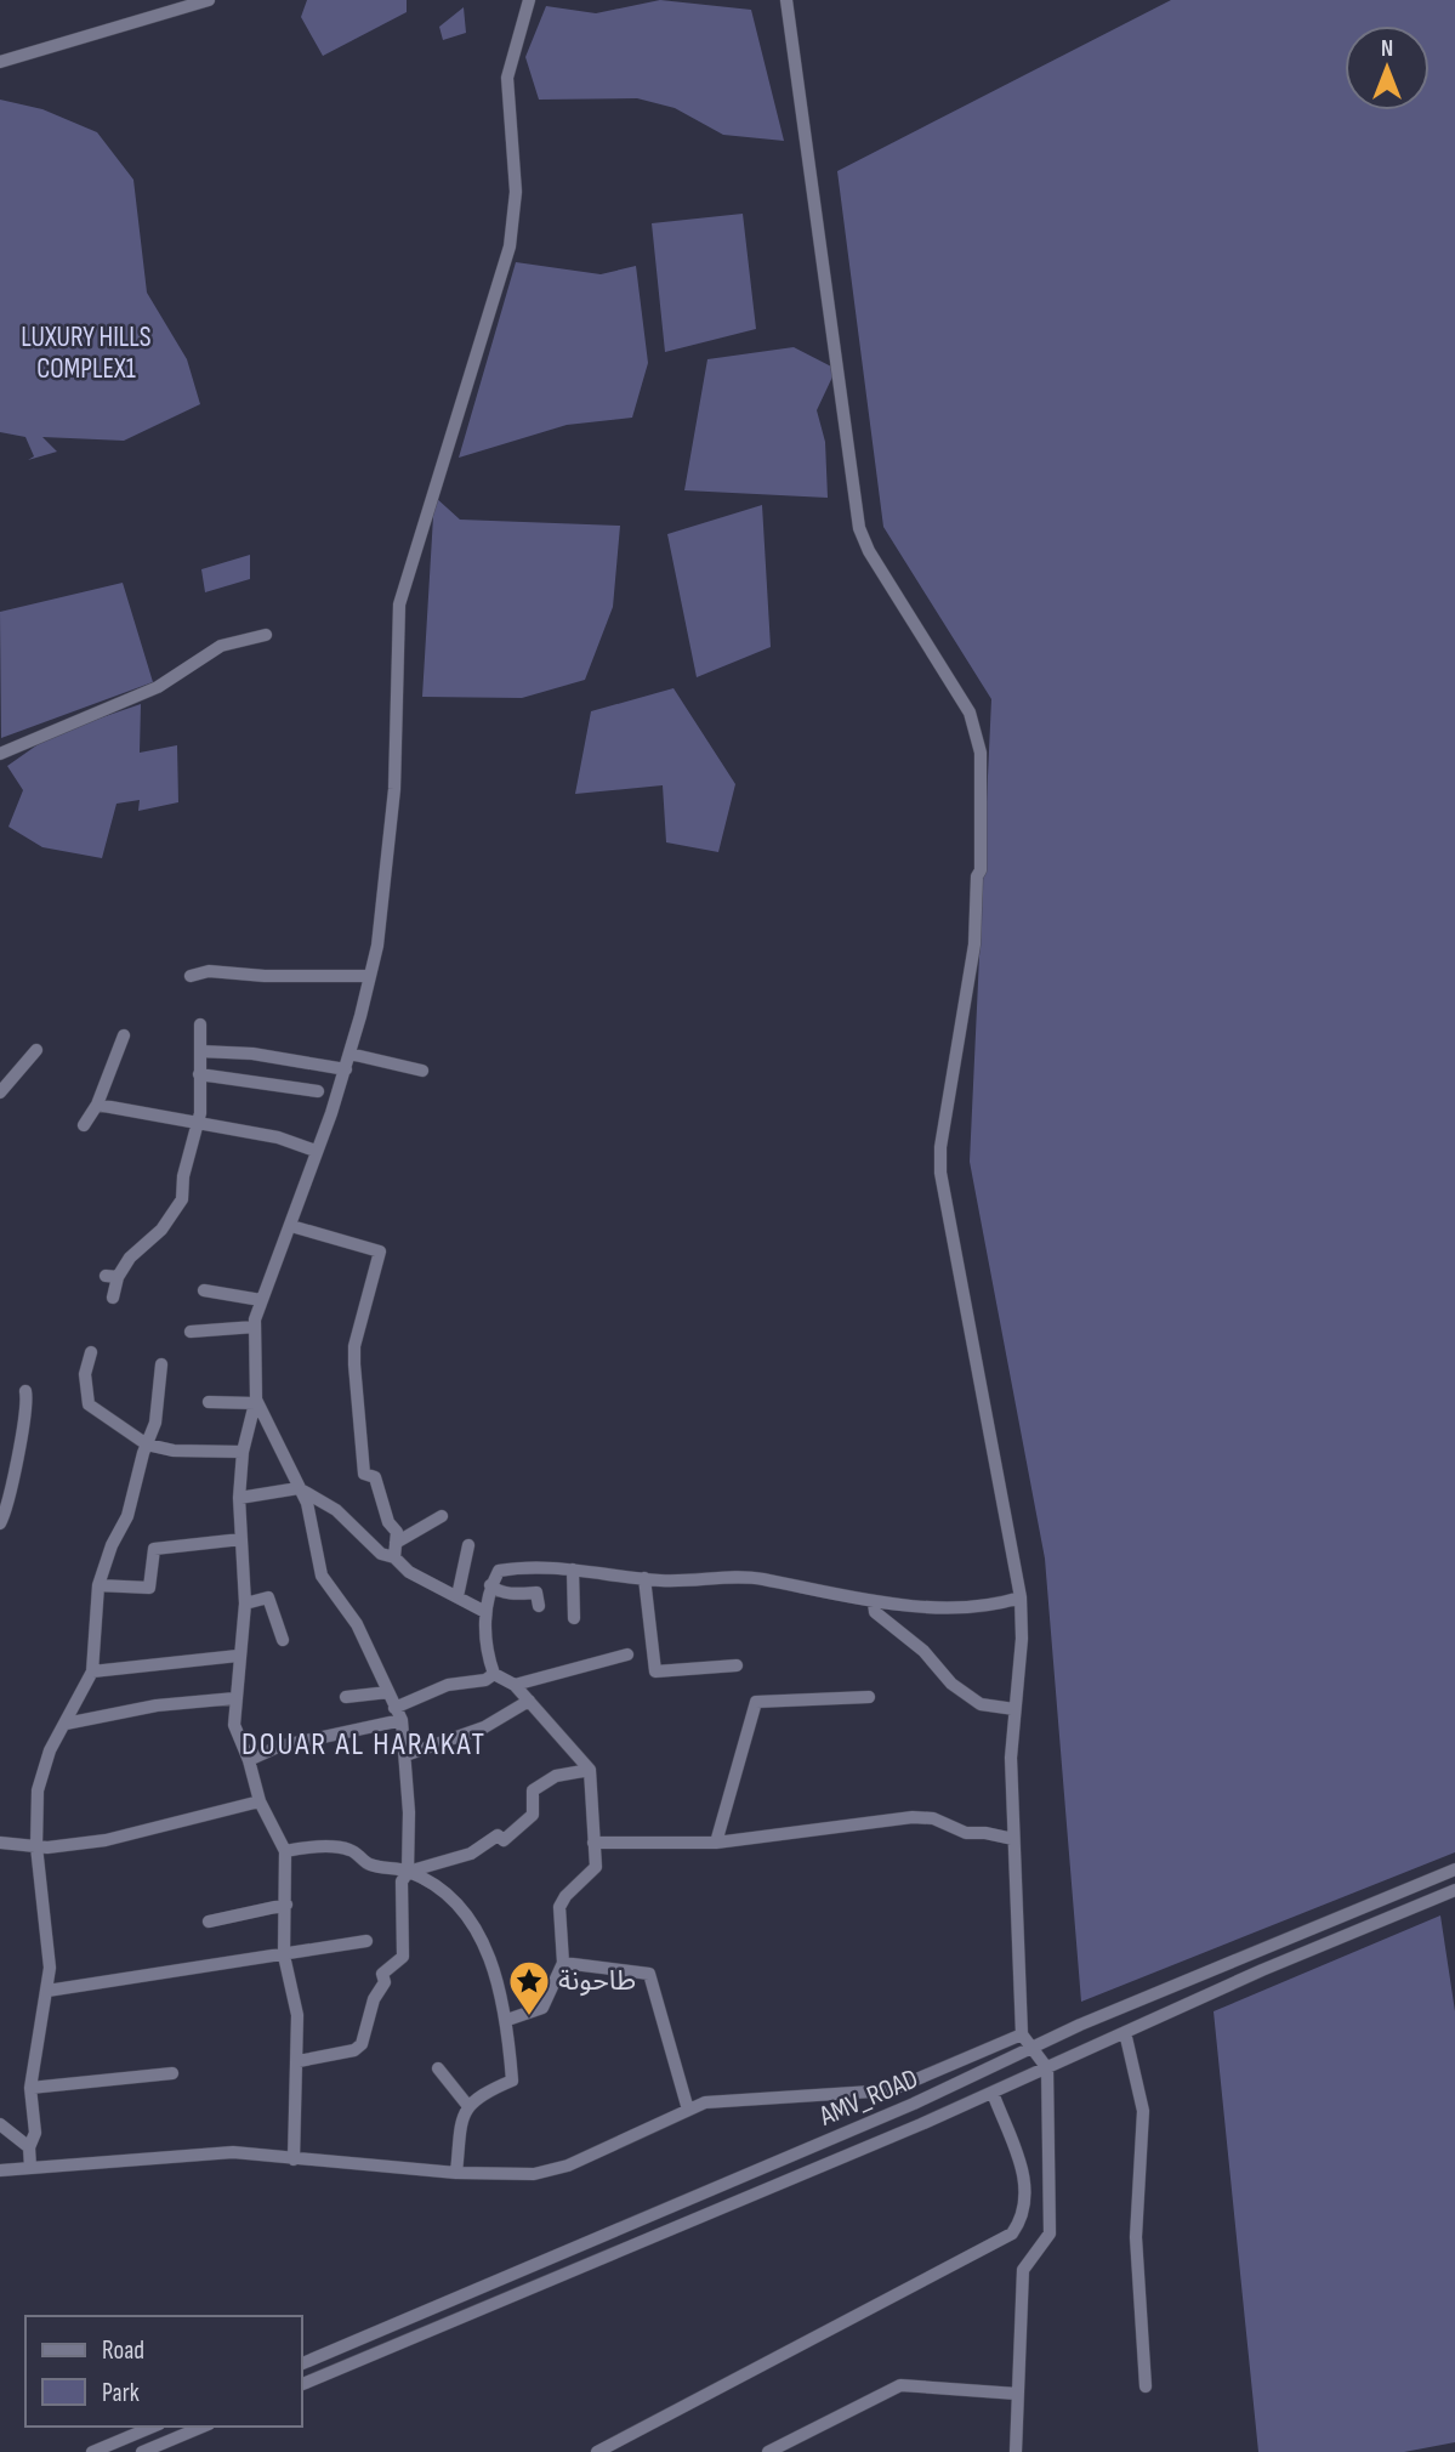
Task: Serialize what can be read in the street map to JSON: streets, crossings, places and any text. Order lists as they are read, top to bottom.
{
  "streets": {
    "street": ["AMV_ROAD"]
  },
  "districts": ["DOUAR AL HARAKAT"],
  "parks": ["LUXURY HILLS COMPLEX1"],
  "places": {
    "place": ["طاحونة"]
  },
  "legend": ["Road", "Park"],
  "north": "top"
}
